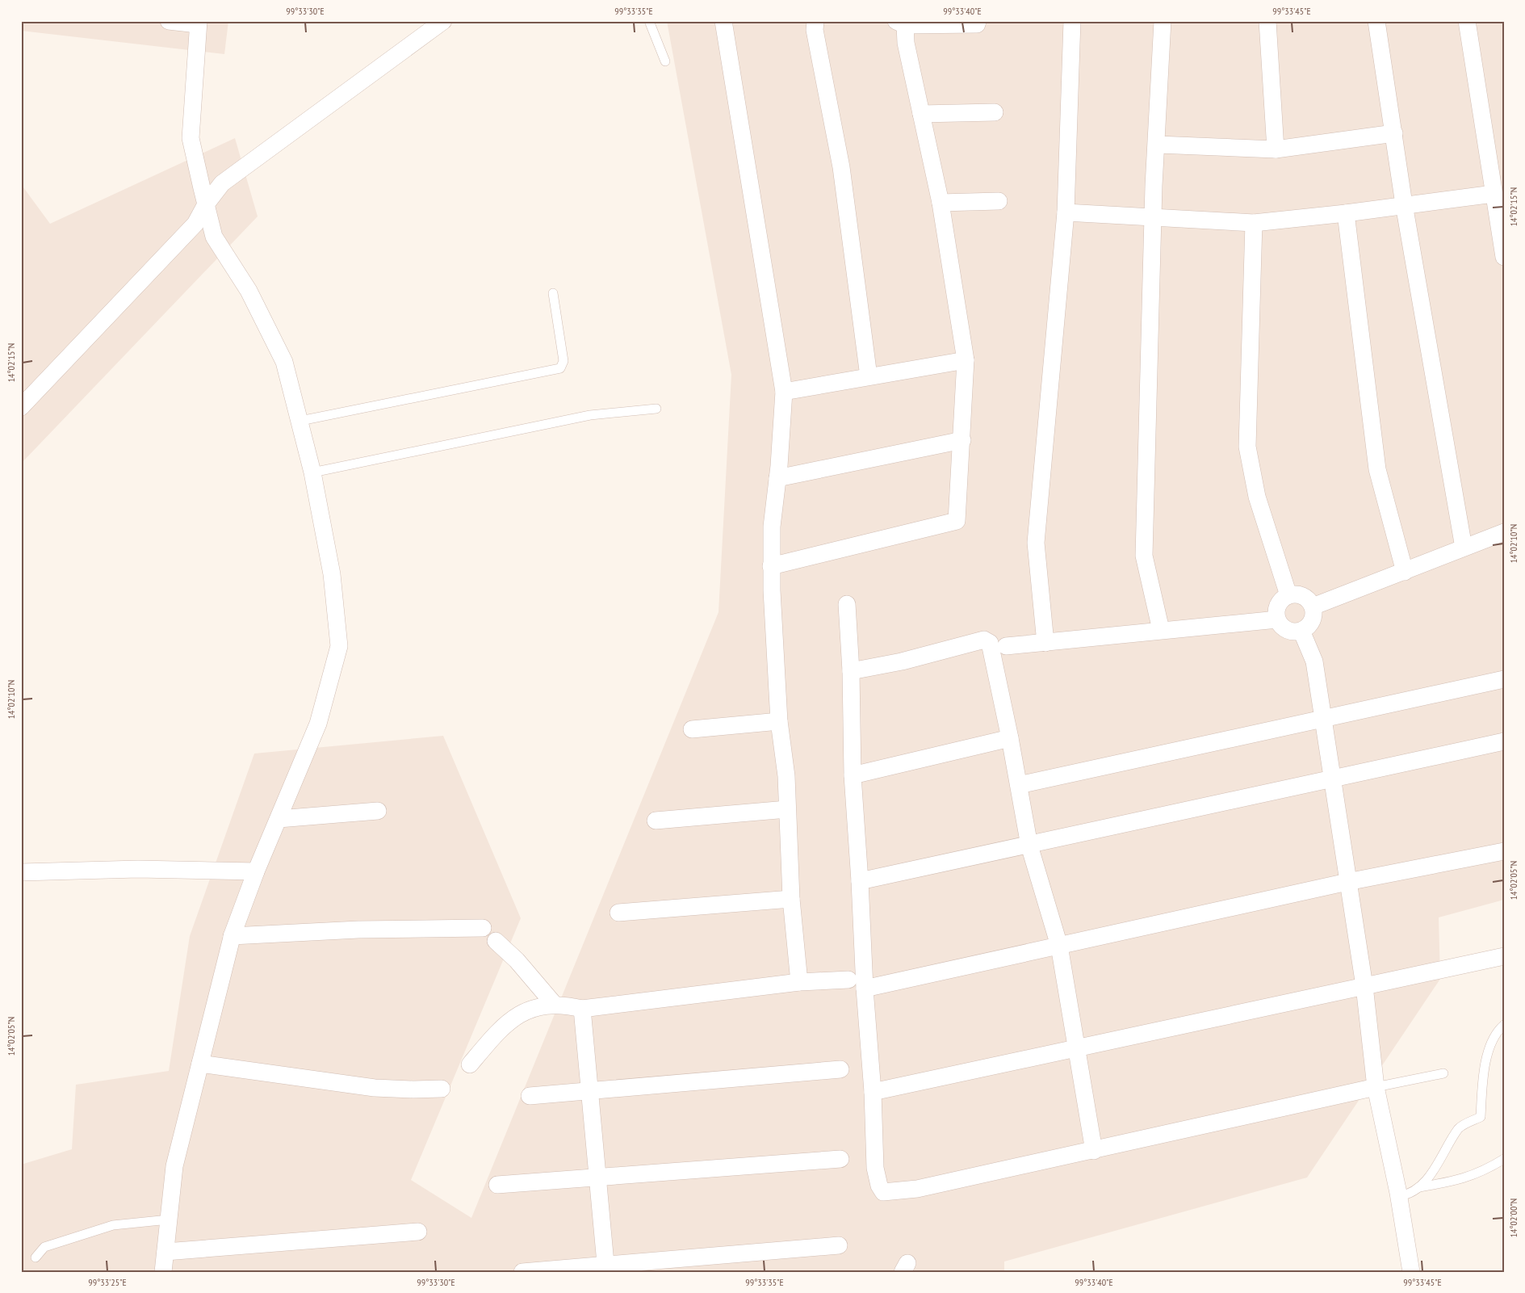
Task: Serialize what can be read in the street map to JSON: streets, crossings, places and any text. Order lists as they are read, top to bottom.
{
  "coordinates": [
    "99°33'30\"E",
    "99°33'35\"E",
    "99°33'40\"E",
    "99°33'45\"E",
    "14°02'15\"N",
    "14°02'10\"N",
    "14°02'05\"N",
    "14°02'00\"N",
    "99°33'25\"E"
  ]
}
